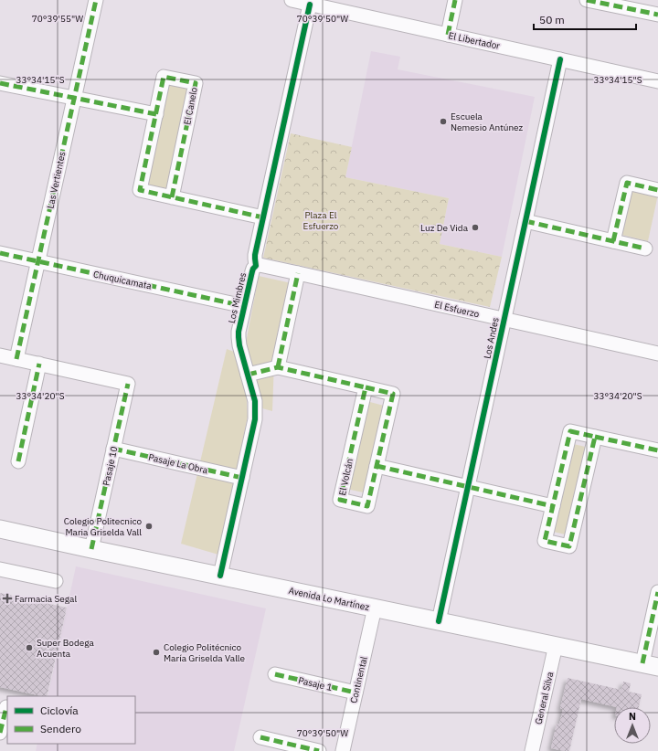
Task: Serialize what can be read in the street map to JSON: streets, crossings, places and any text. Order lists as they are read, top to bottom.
{
  "streets": {
    "main road": ["Avenida Lo Martínez"],
    "street": [
      "El Libertador",
      "El Canelo",
      "Las Vertientes",
      "Chuquicamata",
      "Los Mimbres",
      "El Esfuerzo",
      "Los Andes",
      "Pasaje La Obra",
      "Pasaje 10",
      "El Volcán",
      "Continental",
      "Pasaje 1",
      "General Silva"
    ]
  },
  "crossings": [
    ["El Libertador", "Los Mimbres"],
    ["El Libertador", "Los Andes"],
    ["El Canelo", "Los Mimbres"],
    ["Las Vertientes", "Chuquicamata"],
    ["Chuquicamata", "Los Mimbres"],
    ["Los Mimbres", "El Esfuerzo"],
    ["Los Mimbres", "Pasaje La Obra"],
    ["Los Mimbres", "El Volcán"],
    ["Los Mimbres", "Avenida Lo Martínez"],
    ["El Esfuerzo", "Los Andes"],
    ["Los Andes", "Avenida Lo Martínez"],
    ["Pasaje La Obra", "Pasaje 10"],
    ["Pasaje 10", "Avenida Lo Martínez"],
    ["Avenida Lo Martínez", "Continental"],
    ["Avenida Lo Martínez", "General Silva"],
    ["Continental", "Pasaje 1"]
  ],
  "parks": ["Plaza El Esfuerzo"],
  "places": {
    "other": [
      "Escuela Nemesio Antúnez",
      "Luz De Vida",
      "Colegio Politecnico Maria Griselda Vall",
      "Super Bodega Acuenta",
      "Colegio Politécnico María Griselda Valle"
    ],
    "health": ["Farmacia Segal"]
  },
  "legend": ["Ciclovía", "Sendero"],
  "scale_bar": "50 m",
  "north": "top",
  "coordinates": [
    "70°39'55\"W",
    "70°39'50\"W",
    "33°34'15\"S",
    "33°34'20\"S"
  ]
}
